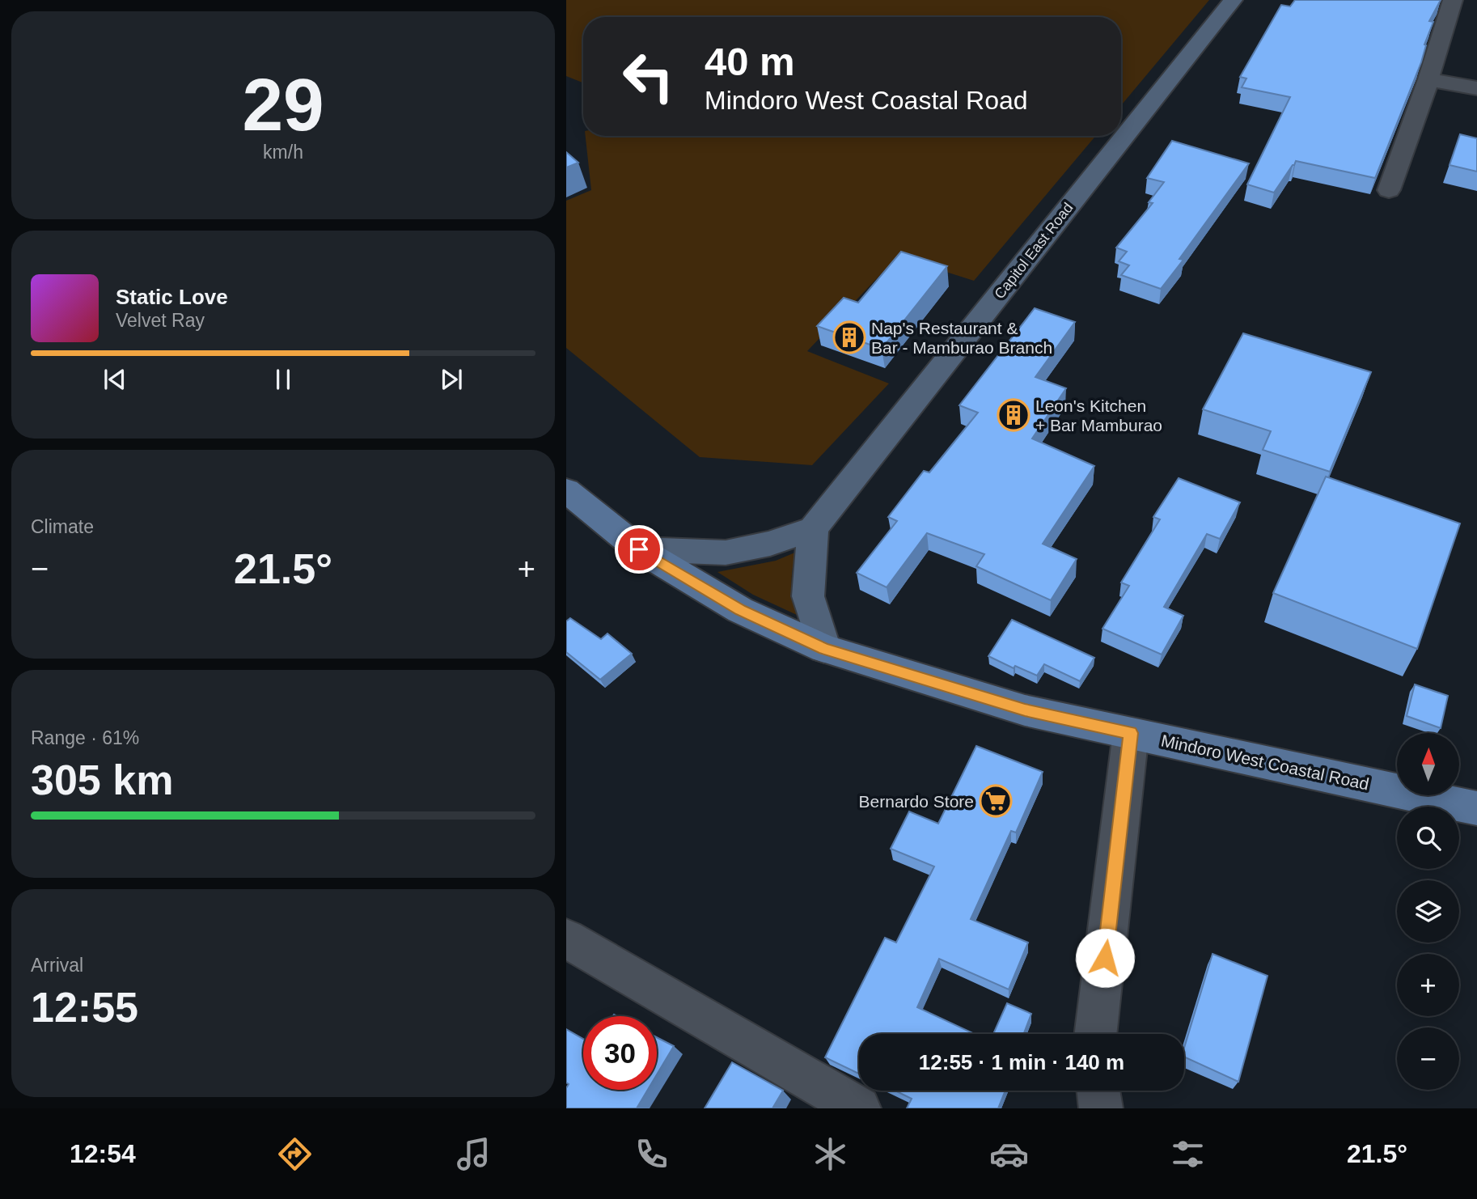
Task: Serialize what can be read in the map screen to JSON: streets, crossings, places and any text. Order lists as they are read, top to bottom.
{
  "streets": {
    "main road": ["Mindoro West Coastal Road"],
    "street": ["Capitol East Road"]
  },
  "places": {
    "building": ["Nap's Restaurant & Bar - Mamburao Branch", "Leon's Kitchen + Bar Mamburao"],
    "supermarket": ["Bernardo Store"]
  },
  "north": "top",
  "page": {
    "tile": [
      ["29", "km/h"],
      "Climate",
      ["Range · 61%", "305 km"],
      ["Arrival", "12:55"]
    ],
    "turn": ["40 m", "Mindoro West Coastal Road"],
    "song": ["Static Love", "Velvet Ray"],
    "heat": ["−", "21.5°", "+"],
    "map_buttons": ["+", "−"],
    "limit": "30",
    "trip": "12:55 · 1 min · 140 m",
    "tabs": ["12:54", "21.5°"]
  }
}
